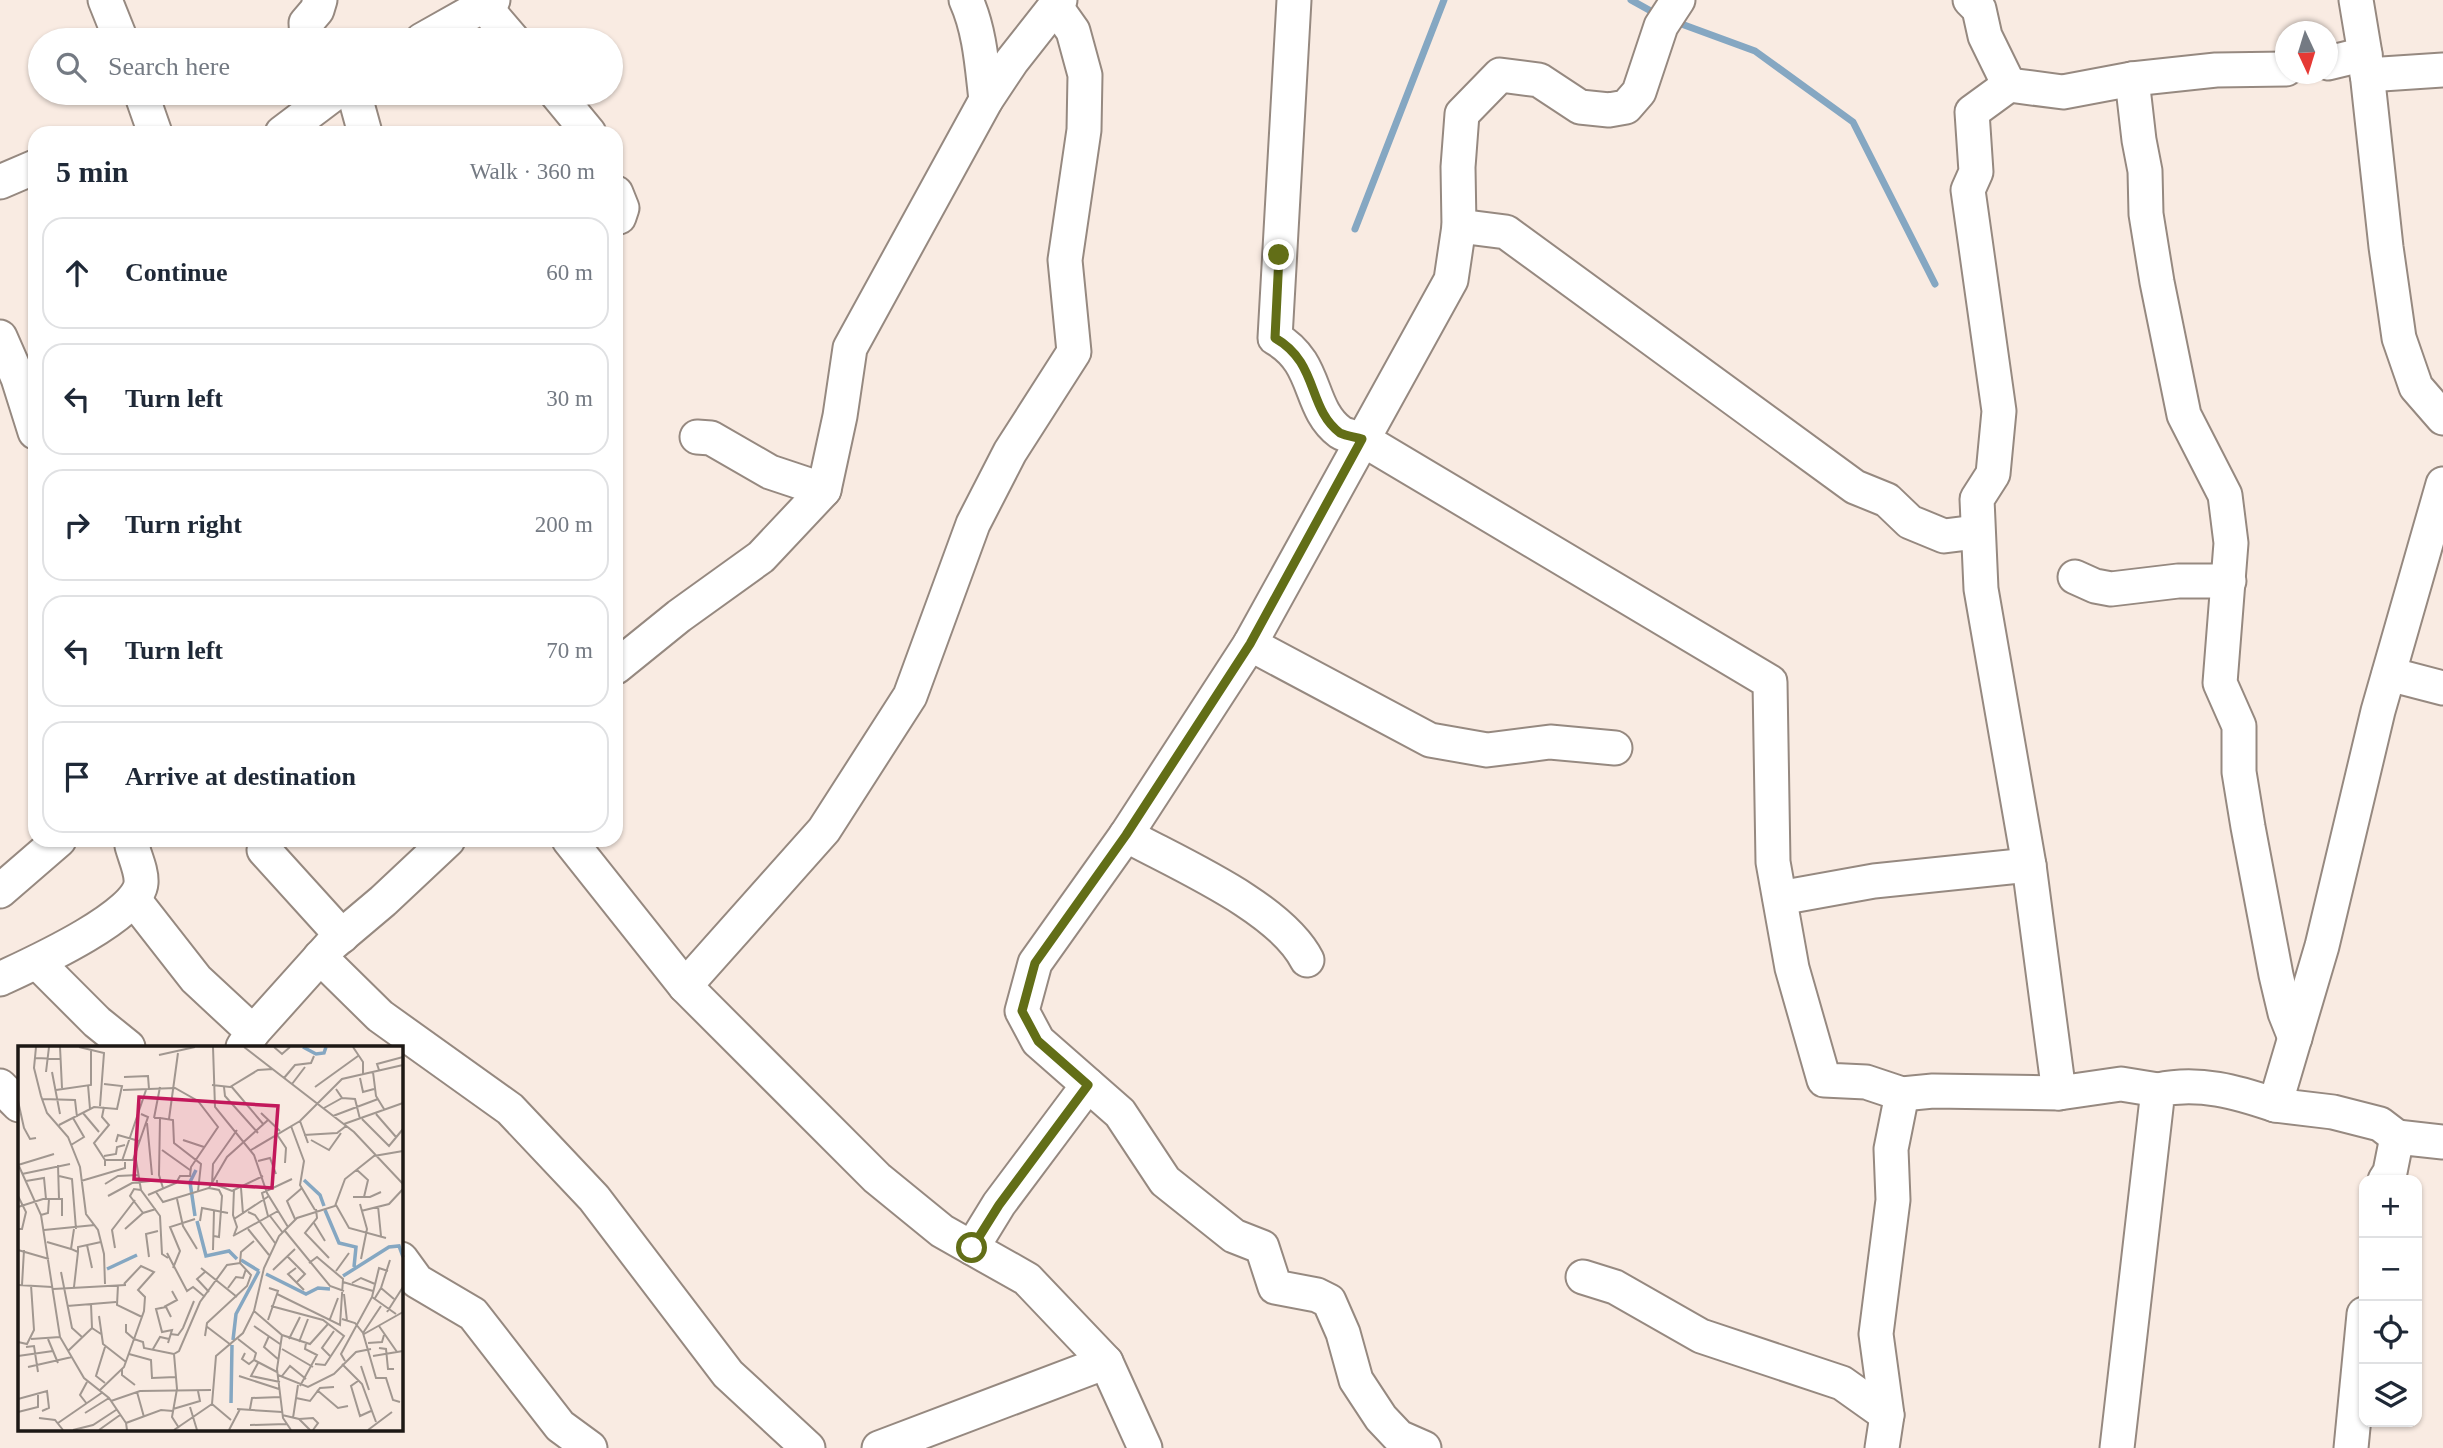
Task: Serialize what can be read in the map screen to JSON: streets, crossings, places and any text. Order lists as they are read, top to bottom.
{
  "north": "bottom",
  "page": {
    "search": "Search here",
    "heading": ["5 min", "Walk · 360 m"],
    "list": [
      ["Continue", "60 m"],
      ["Turn left", "30 m"],
      ["Turn right", "200 m"],
      ["Turn left", "70 m"],
      "Arrive at destination"
    ],
    "map_buttons": ["+", "−"]
  }
}
